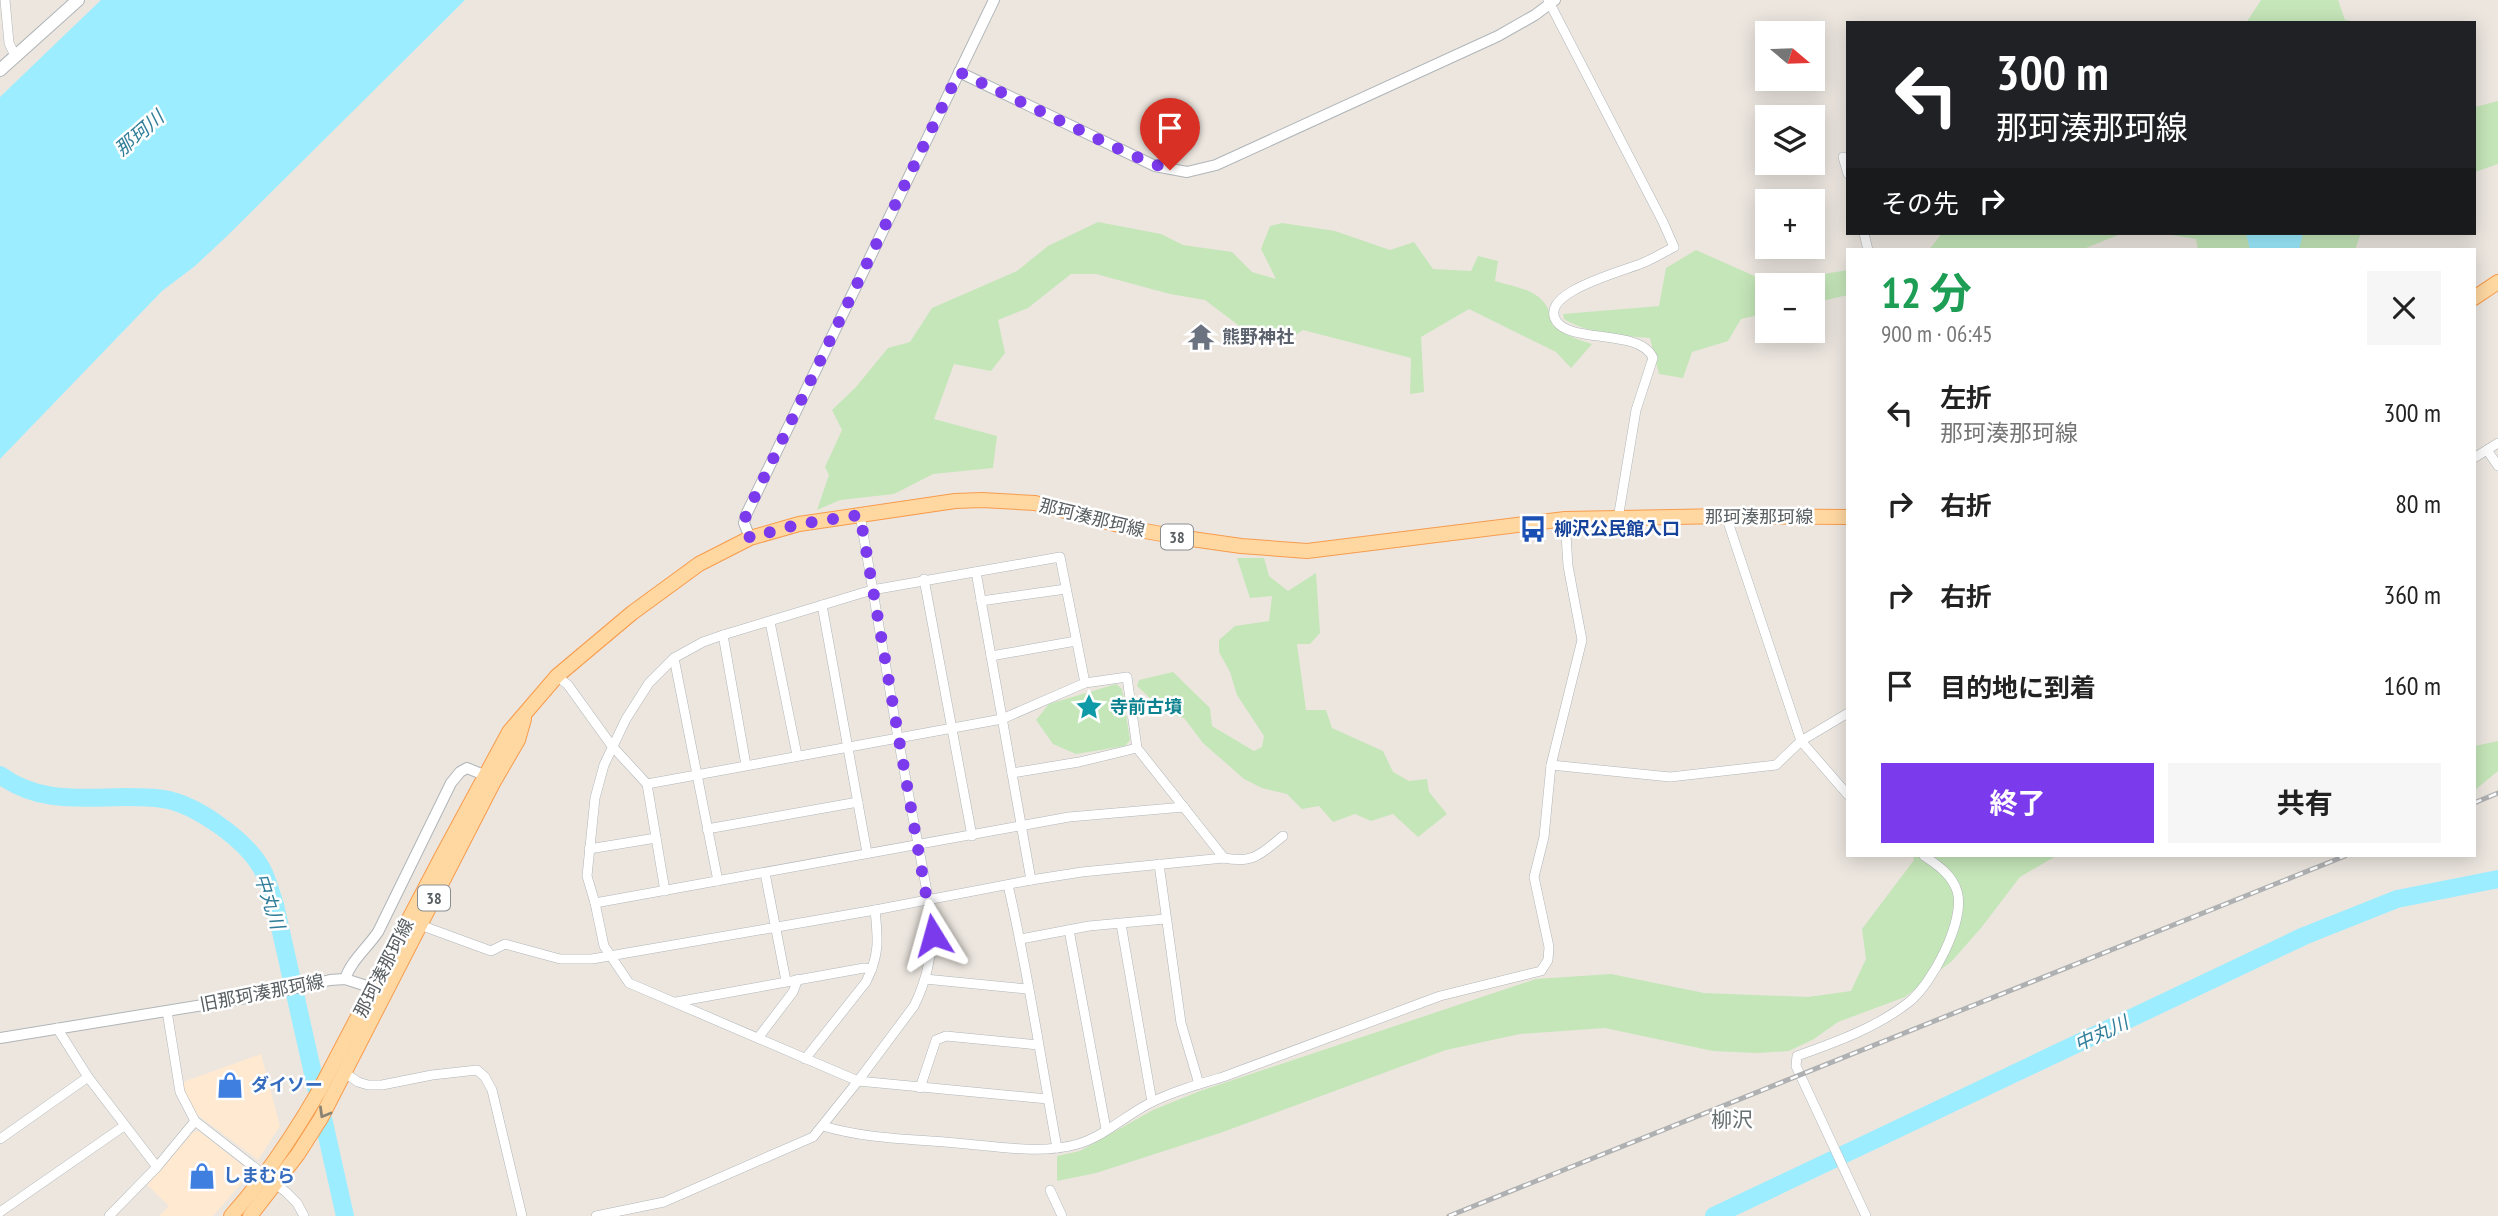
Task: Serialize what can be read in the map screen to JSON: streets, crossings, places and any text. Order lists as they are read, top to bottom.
{
  "streets": {
    "main road": ["那珂湊那珂線", "38"],
    "street": ["旧那珂湊那珂線"]
  },
  "crossings": [
    ["那珂湊那珂線", "旧那珂湊那珂線"]
  ],
  "districts": ["柳沢"],
  "water": ["那珂川", "中丸川"],
  "places": {
    "temple": ["熊野神社"],
    "bus stop": ["柳沢公民館入口"],
    "place": ["寺前古墳"],
    "shop": ["ダイソー", "しまむら"]
  },
  "north": "right",
  "page": {
    "map_buttons": ["+", "−"],
    "turn": ["300 m", "那珂湊那珂線"],
    "then": "その先",
    "heading": ["12 分", "900 m · 06:45"],
    "list": [
      {
        "name": "左折",
        "note": "那珂湊那珂線",
        "value": "300 m"
      },
      {
        "name": "右折",
        "value": "80 m"
      },
      {
        "name": "右折",
        "value": "360 m"
      },
      {
        "name": "目的地に到着",
        "value": "160 m"
      }
    ],
    "buttons": ["終了", "共有"]
  }
}
